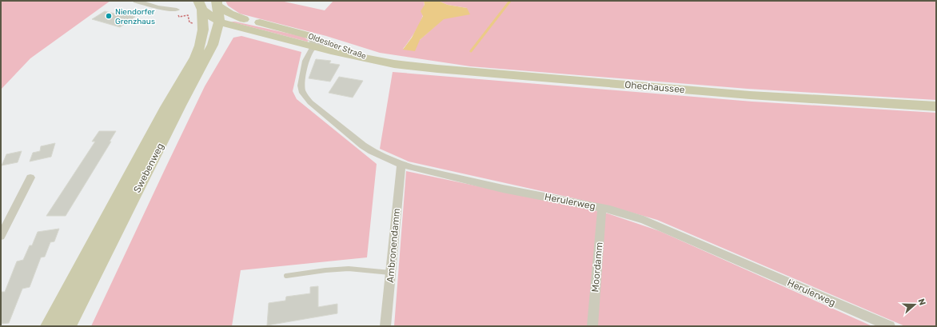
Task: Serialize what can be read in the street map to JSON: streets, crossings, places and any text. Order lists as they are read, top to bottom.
{
  "streets": {
    "main road": ["Oldesloer Straße", "Ohechaussee", "Swebenweg"],
    "street": ["Herulerweg", "Ambronendamm", "Moordamm"]
  },
  "crossings": [
    ["Oldesloer Straße", "Ohechaussee"],
    ["Oldesloer Straße", "Swebenweg"],
    ["Oldesloer Straße", "Herulerweg"],
    ["Herulerweg", "Ambronendamm"],
    ["Herulerweg", "Moordamm"]
  ],
  "places": ["Niendorfer Grenzhaus"],
  "north": "right"
}
